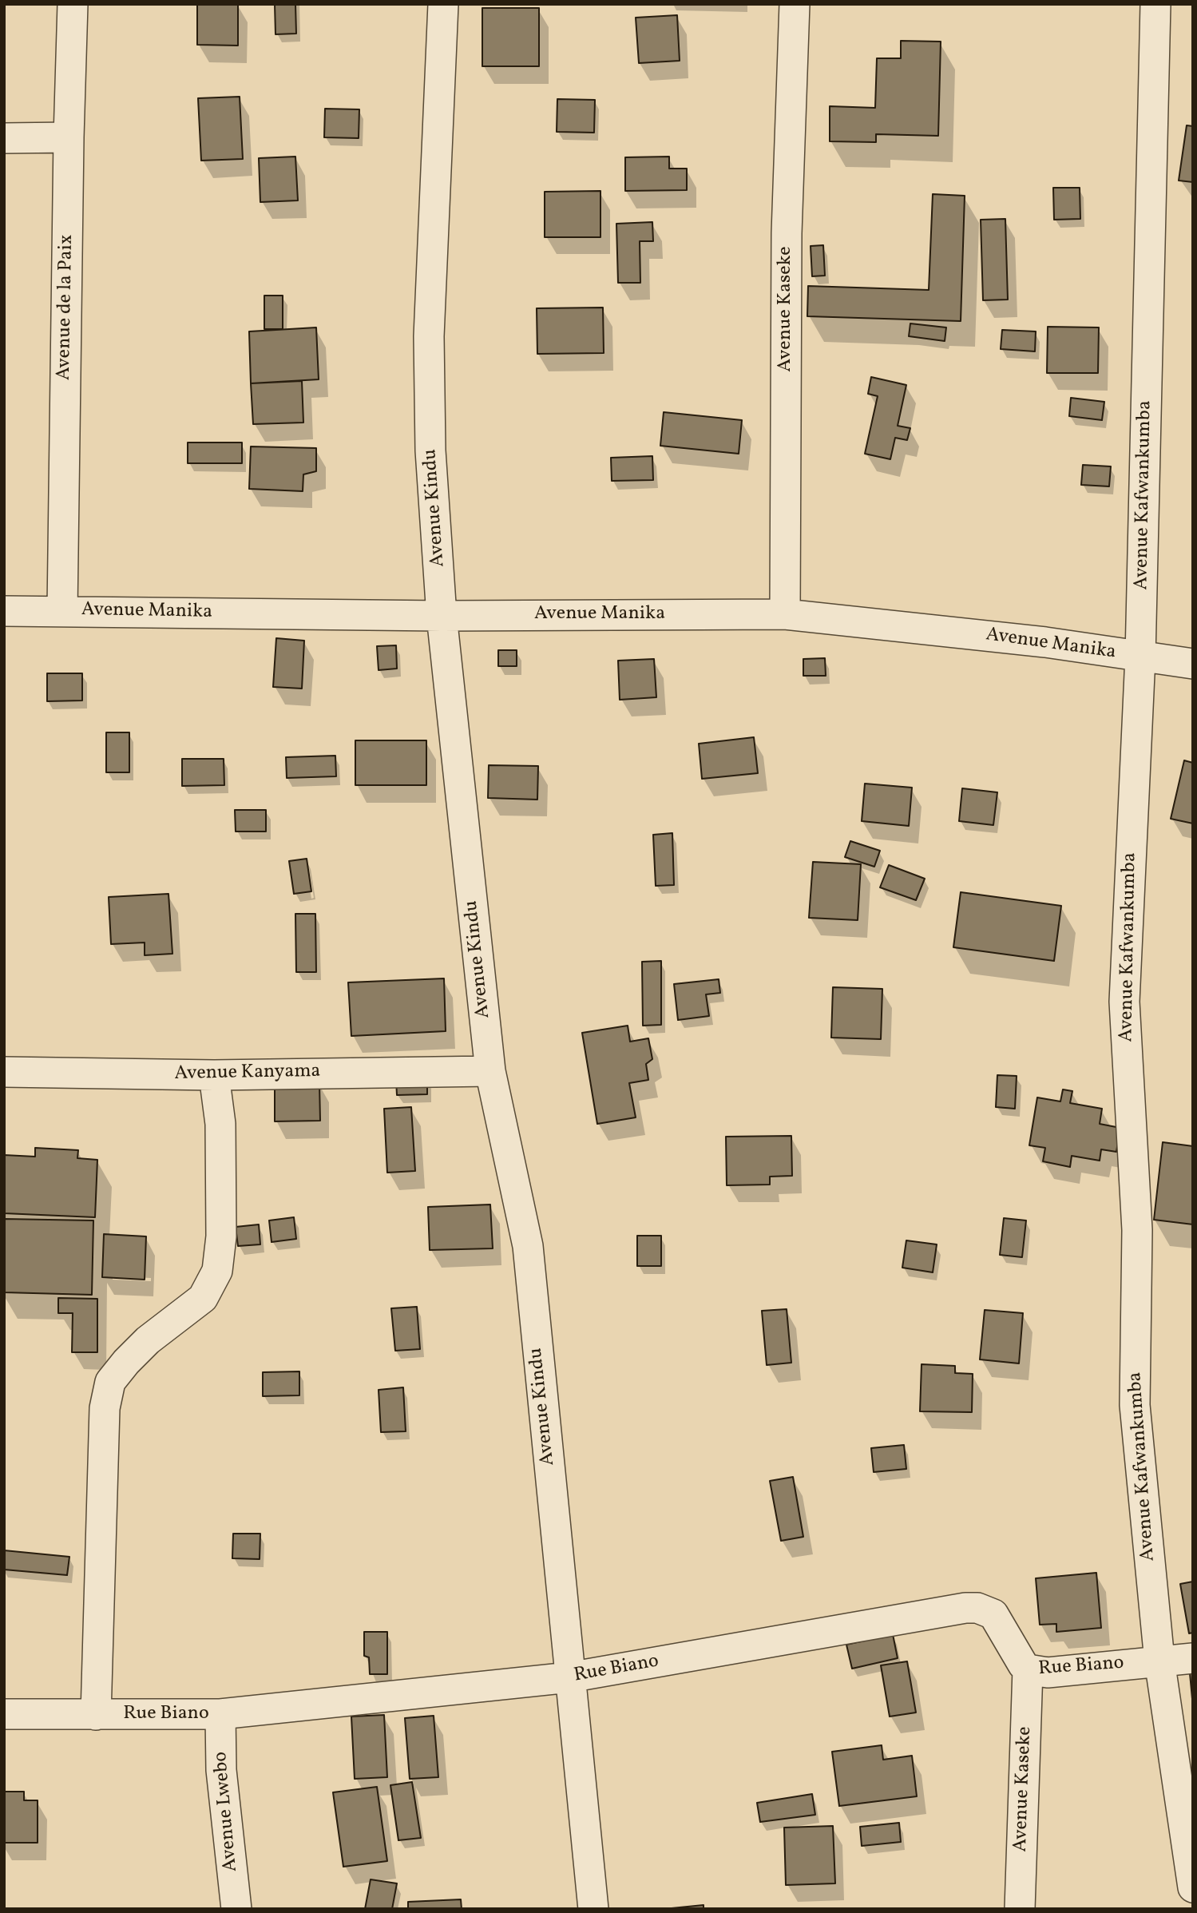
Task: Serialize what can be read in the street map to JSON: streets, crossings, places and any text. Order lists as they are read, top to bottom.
{
  "streets": {
    "street": [
      "Avenue de la Paix",
      "Avenue Kaseke",
      "Avenue Kafwankumba",
      "Avenue Kindu",
      "Avenue Manika",
      "Avenue Kanyama",
      "Rue Biano",
      "Avenue Lwebo"
    ]
  },
  "crossings": [
    ["Avenue de la Paix", "Avenue Manika"],
    ["Avenue Kaseke", "Avenue Manika"],
    ["Avenue Kaseke", "Rue Biano"],
    ["Avenue Kafwankumba", "Avenue Manika"],
    ["Avenue Kafwankumba", "Rue Biano"],
    ["Avenue Kindu", "Avenue Manika"],
    ["Avenue Kindu", "Avenue Kanyama"],
    ["Avenue Kindu", "Rue Biano"],
    ["Rue Biano", "Avenue Lwebo"]
  ]
}
